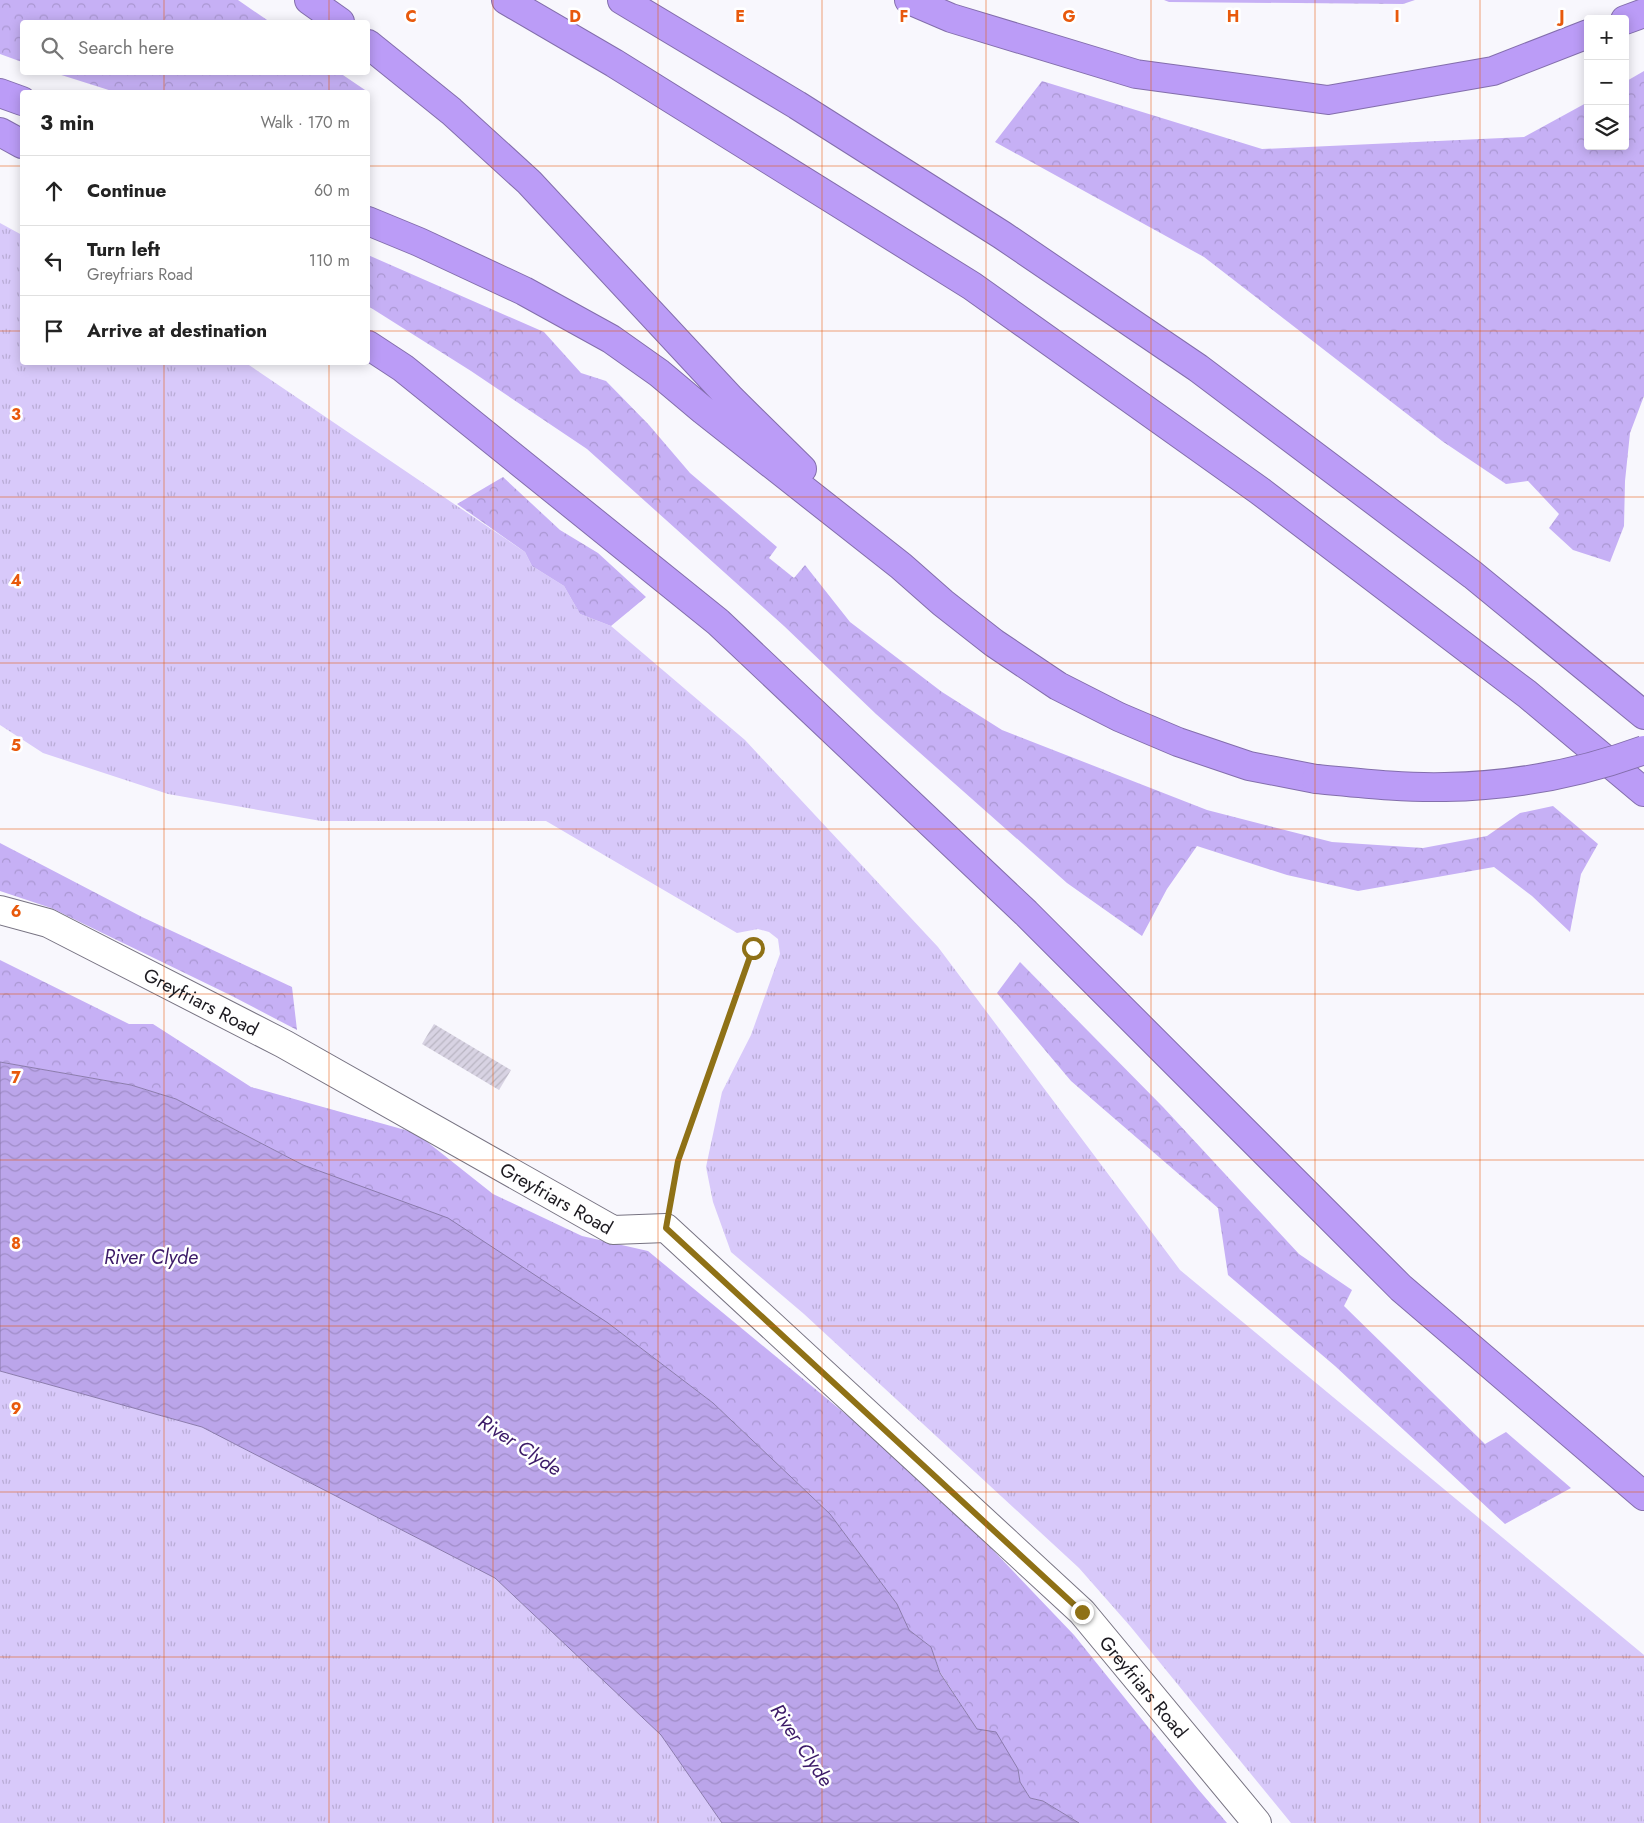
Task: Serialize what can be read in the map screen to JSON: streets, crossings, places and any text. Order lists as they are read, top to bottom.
{
  "streets": {
    "street": ["Greyfriars Road"]
  },
  "water": ["River Clyde"],
  "page": {
    "map_buttons": ["+", "−"],
    "search": "Search here",
    "heading": ["3 min", "Walk · 170 m"],
    "list": [
      ["Continue", "60 m"],
      ["Turn left", "Greyfriars Road", "110 m"],
      "Arrive at destination"
    ]
  },
  "grid": {
    "columns": [
      "C",
      "D",
      "E",
      "F",
      "G",
      "H",
      "I",
      "J"
    ],
    "rows": [
      "3",
      "4",
      "5",
      "6",
      "7",
      "8",
      "9"
    ]
  }
}
